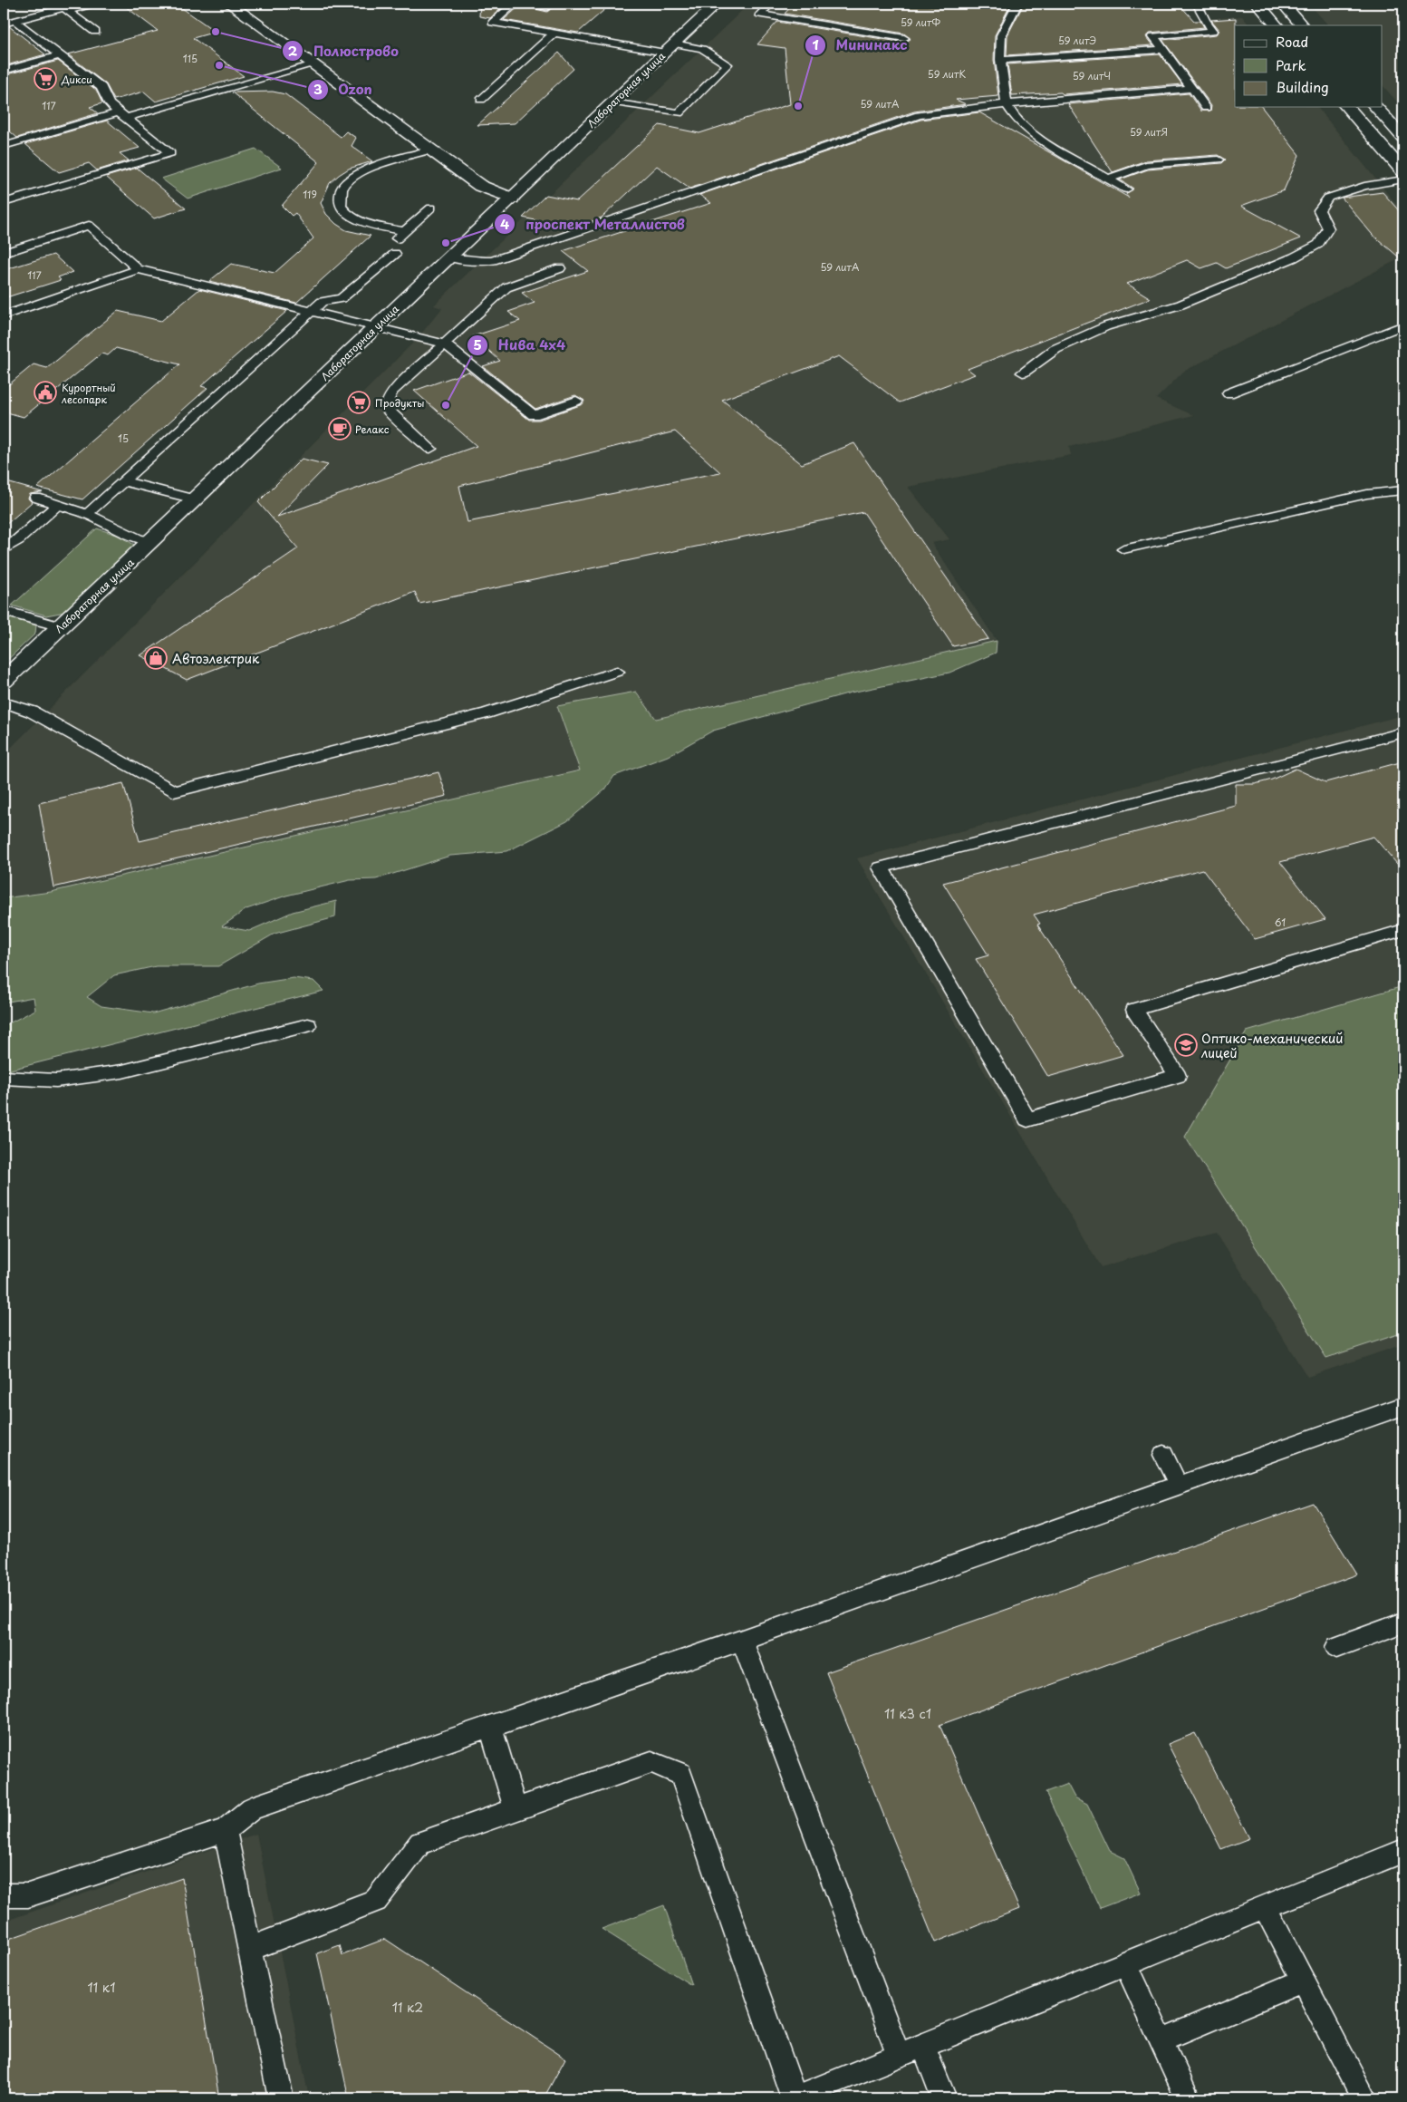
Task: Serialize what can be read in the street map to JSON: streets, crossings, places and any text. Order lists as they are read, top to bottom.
{
  "streets": {
    "street": ["Лабораторная улица"]
  },
  "places": {
    "other": [
      "Полюстрово",
      "Ozon",
      "Мининакс",
      "проспект Металлистов",
      "Нива 4х4"
    ],
    "supermarket": ["Дикси", "Продукты"],
    "public building": ["Курортный лесопарк"],
    "cafe": ["Релакс"],
    "shop": ["Автоэлектрик"],
    "school or university": ["Оптико-механический лицей"]
  },
  "house_numbers": [
    "59 литФ",
    "59 литЭ",
    "115",
    "59 литК",
    "59 литЧ",
    "59 литА",
    "117",
    "59 литЯ",
    "119",
    "59 литА",
    "117",
    "15",
    "61",
    "11 к3 с1",
    "11 к1",
    "11 к2"
  ],
  "legend": ["Road", "Park", "Building"]
}
